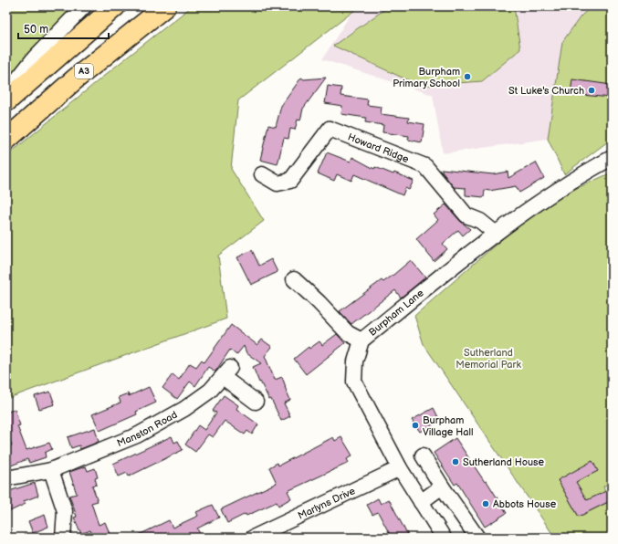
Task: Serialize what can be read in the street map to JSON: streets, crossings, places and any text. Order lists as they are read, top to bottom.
{
  "streets": {
    "highway": ["A3"],
    "street": [
      "Howard Ridge",
      "Burpham Lane",
      "Manston Road",
      "Marlyns Drive"
    ]
  },
  "crossings": [
    ["Howard Ridge", "Burpham Lane"],
    ["Burpham Lane", "Marlyns Drive"]
  ],
  "parks": ["Sutherland Memorial Park"],
  "places": [
    "Burpham Primary School",
    "St Luke's Church",
    "Burpham Village Hall",
    "Sutherland House",
    "Abbots House"
  ],
  "scale_bar": "50 m"
}
